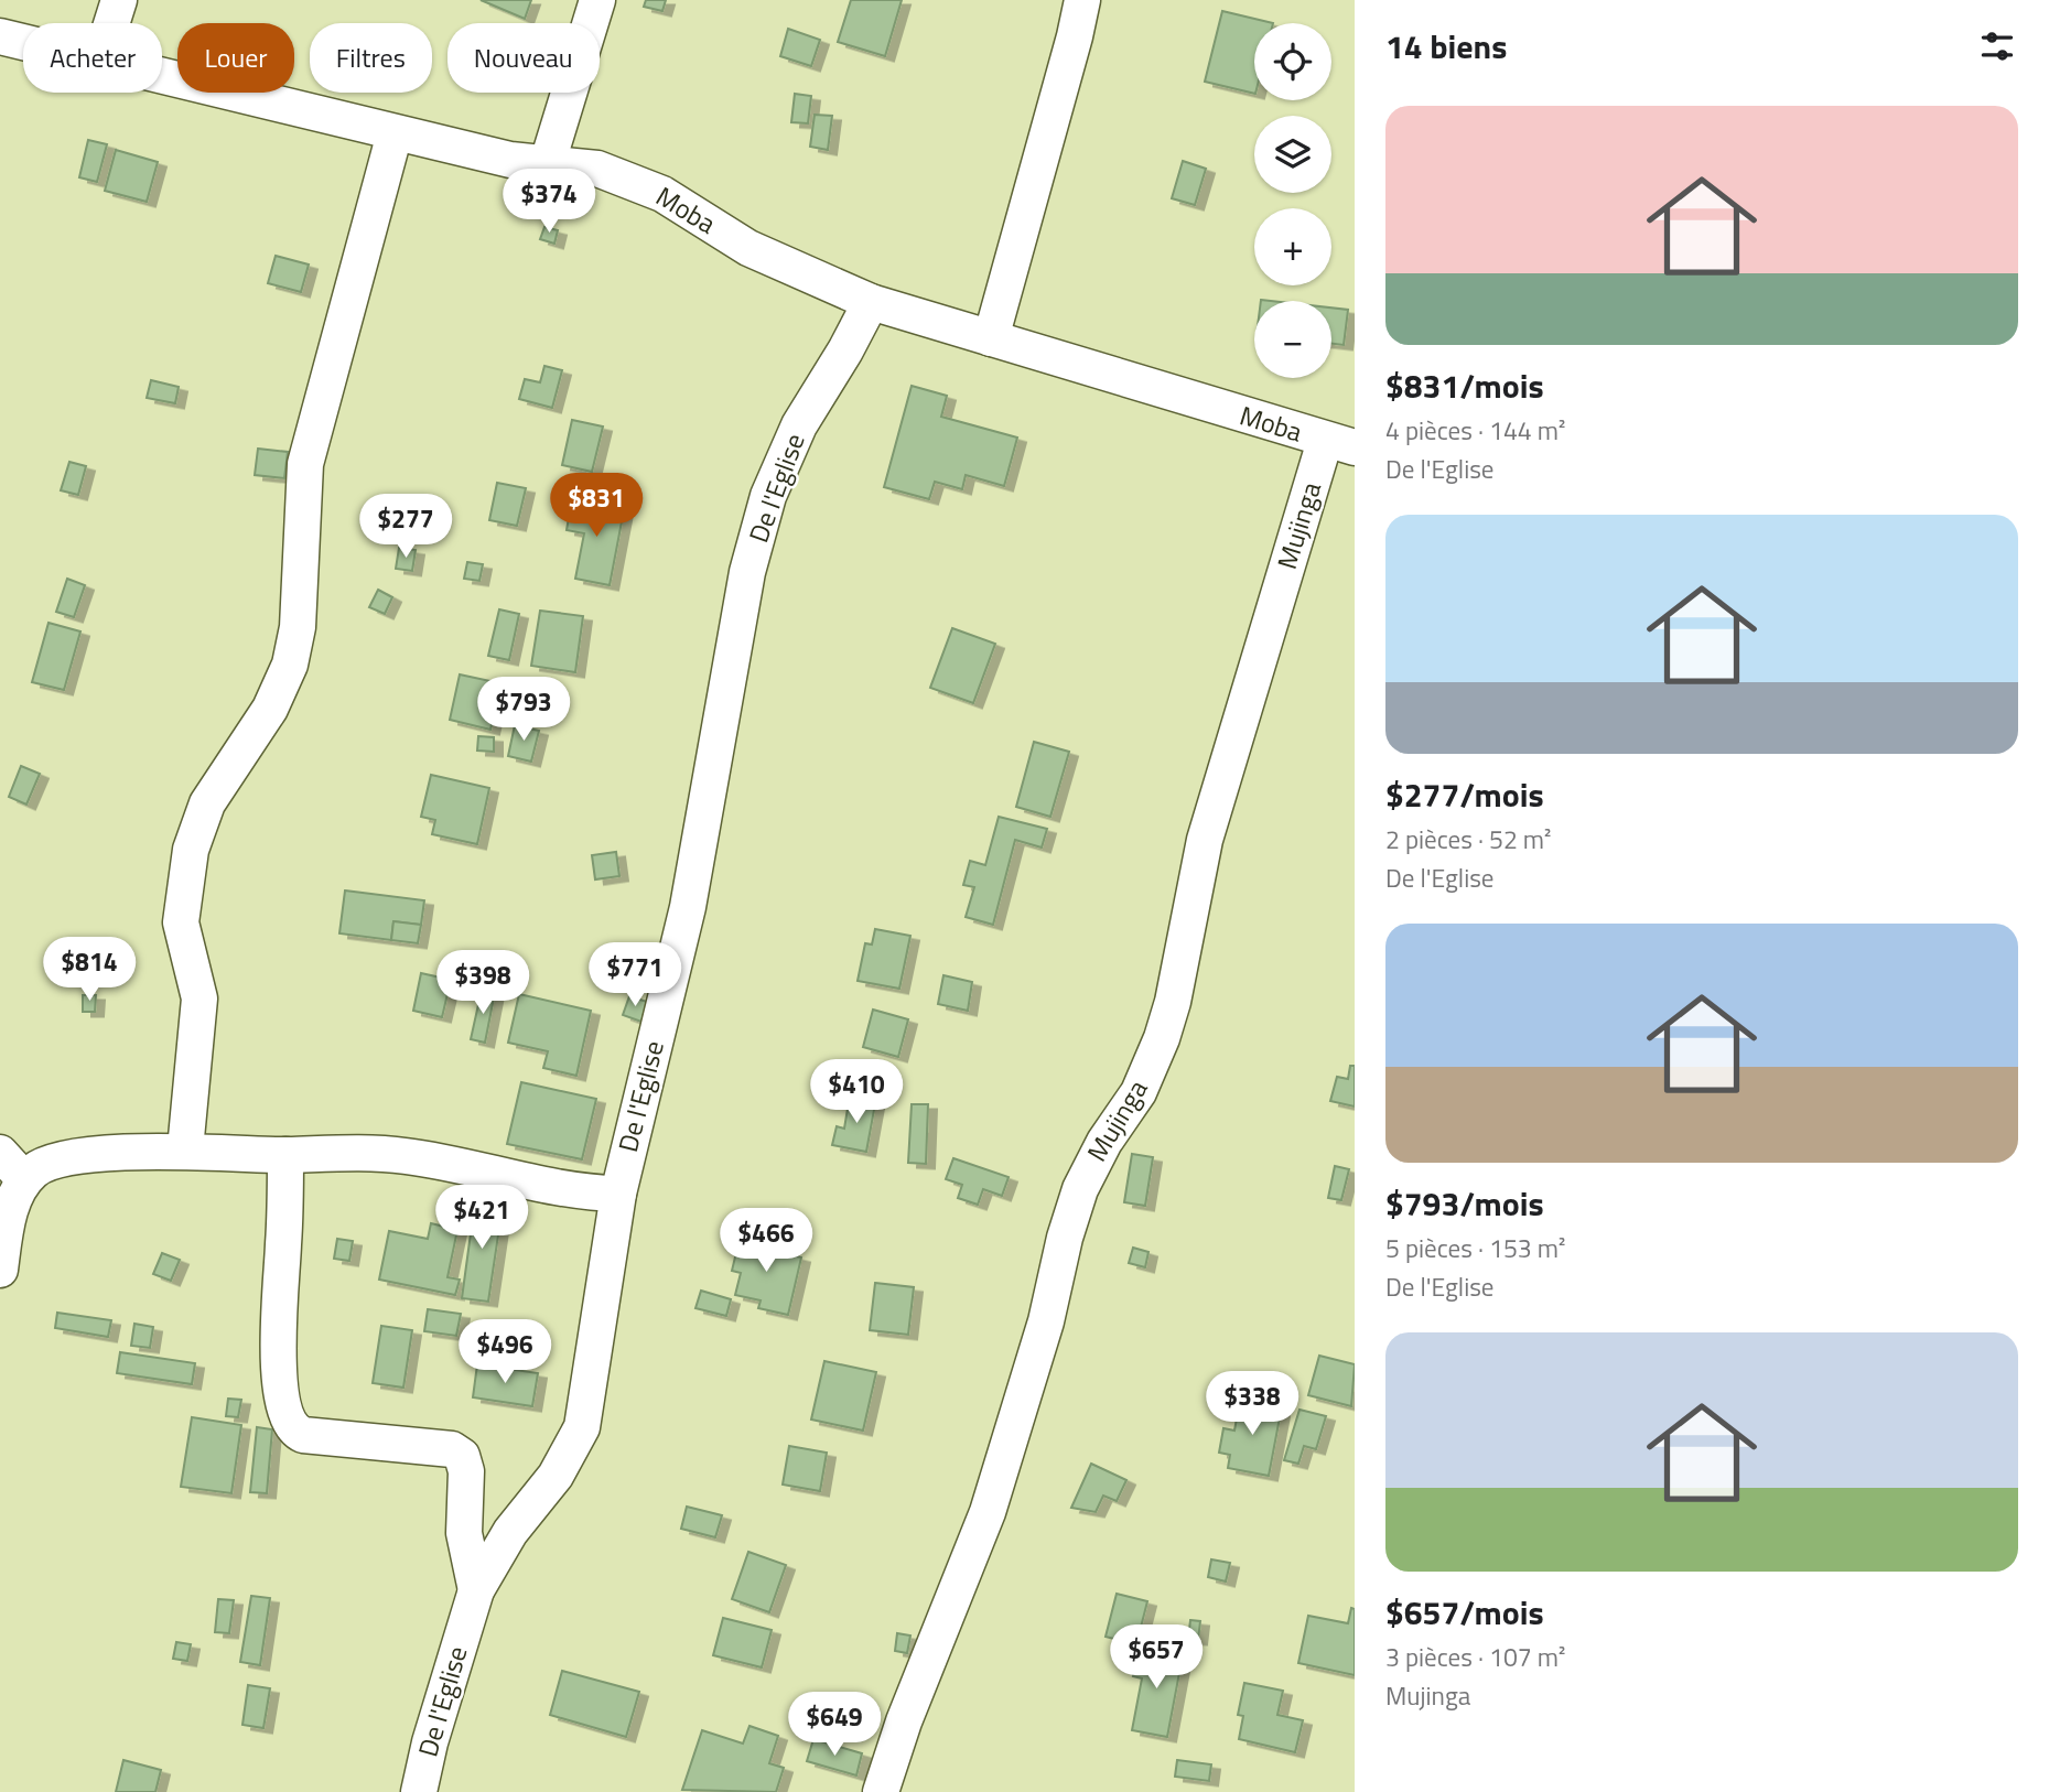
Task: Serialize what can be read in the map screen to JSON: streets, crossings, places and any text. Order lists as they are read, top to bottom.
{
  "streets": {
    "street": ["Moba", "De l'Eglise", "Mujinga"]
  },
  "crossings": [
    ["Moba", "De l'Eglise"],
    ["Moba", "Mujinga"]
  ],
  "page": {
    "heading": "14 biens",
    "map_buttons": ["+", "−"],
    "chip": [
      "Acheter",
      "Louer",
      "Filtres",
      "Nouveau"
    ],
    "list": [
      {
        "name": "$831/mois",
        "note": "4 pièces · 144 m² · De l'Eglise"
      },
      {
        "name": "$277/mois",
        "note": "2 pièces · 52 m² · De l'Eglise"
      },
      {
        "name": "$793/mois",
        "note": "5 pièces · 153 m² · De l'Eglise"
      },
      {
        "name": "$657/mois",
        "note": "3 pièces · 107 m² · Mujinga"
      }
    ],
    "price": [
      "$374",
      "$831",
      "$277",
      "$793",
      "$814",
      "$771",
      "$398",
      "$410",
      "$421",
      "$466",
      "$496",
      "$338",
      "$657",
      "$649"
    ]
  }
}
